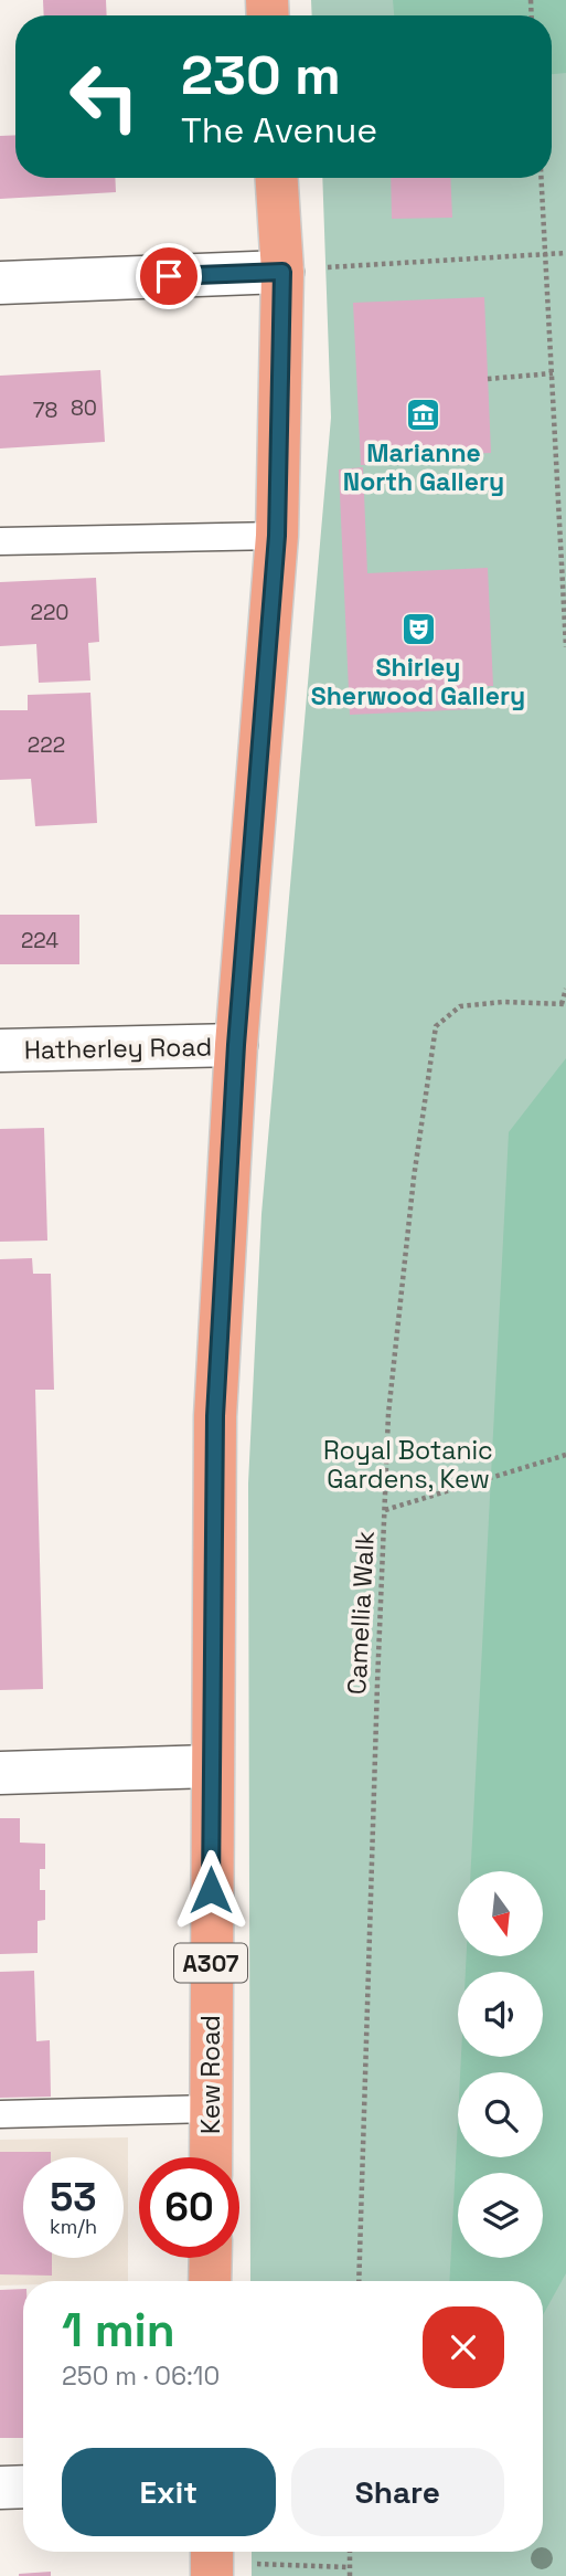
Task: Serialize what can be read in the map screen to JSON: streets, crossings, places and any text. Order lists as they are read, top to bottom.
{
  "streets": {
    "main road": ["A307", "Kew Road"],
    "street": ["Hatherley Road"],
    "path": ["Camellia Walk"]
  },
  "crossings": [
    ["Hatherley Road", "Kew Road"]
  ],
  "parks": ["Royal Botanic Gardens, Kew"],
  "places": {
    "museum": ["Marianne North Gallery"],
    "theatre": ["Shirley Sherwood Gallery"]
  },
  "house_numbers": [
    "80",
    "78",
    "220",
    "222",
    "224"
  ],
  "north": "bottom",
  "page": {
    "turn": ["230 m", "The Avenue"],
    "speed": "53 km/h",
    "limit": "60",
    "heading": ["1 min", "250 m · 06:10"],
    "buttons": ["Exit", "Share"]
  }
}
